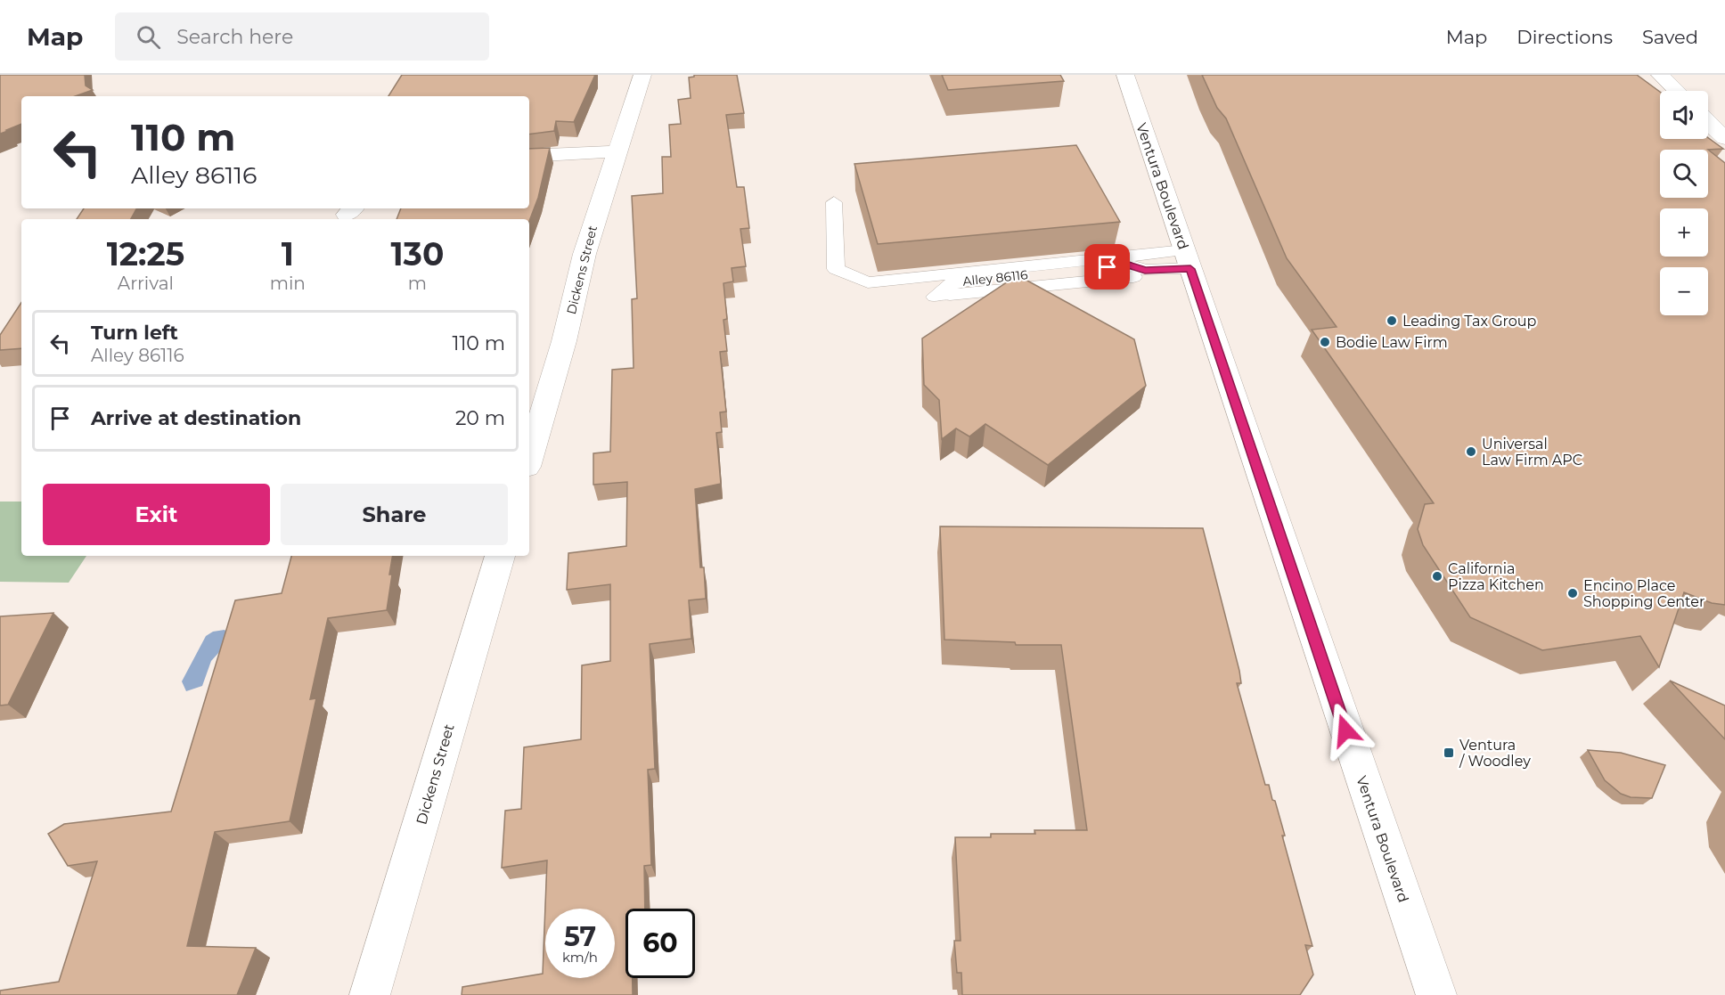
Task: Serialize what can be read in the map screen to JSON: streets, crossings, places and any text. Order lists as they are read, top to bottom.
{
  "streets": {
    "street": ["Ventura Boulevard", "Dickens Street"],
    "lane": ["Alley 86116"]
  },
  "crossings": [
    ["Ventura Boulevard", "Alley 86116"]
  ],
  "places": {
    "other": [
      "Leading Tax Group",
      "Bodie Law Firm",
      "Universal Law Firm APC",
      "California Pizza Kitchen",
      "Encino Place Shopping Center"
    ],
    "transit": ["Ventura / Woodley"]
  },
  "page": {
    "header": "Map",
    "search": "Search here",
    "nav": ["Map", "Directions", "Saved"],
    "map_buttons": ["+", "−"],
    "turn": ["110 m", "Alley 86116"],
    "eta": [
      "12:25",
      "Arrival",
      "1",
      "min",
      "130",
      "m"
    ],
    "list": [
      {
        "name": "Turn left",
        "note": "Alley 86116",
        "value": "110 m"
      },
      {
        "name": "Arrive at destination",
        "value": "20 m"
      }
    ],
    "buttons": ["Exit", "Share"],
    "speed": "57 km/h",
    "limit": "60"
  }
}
